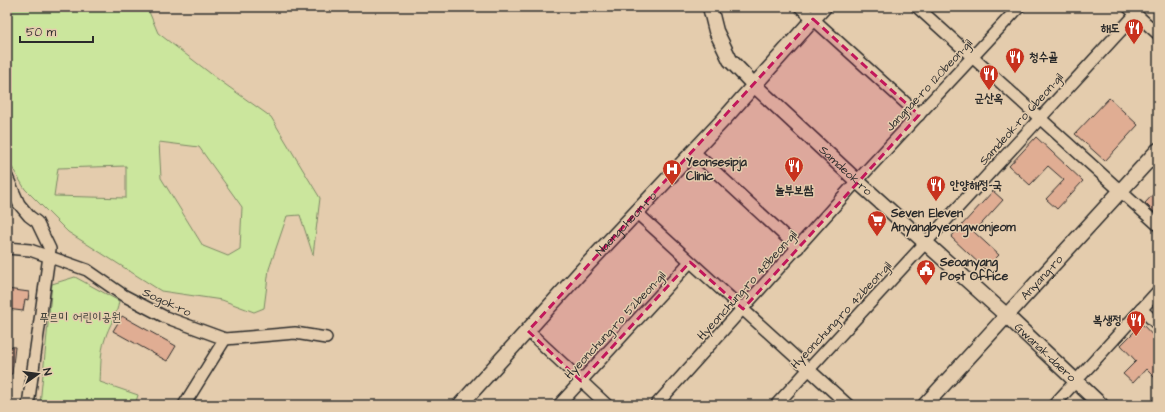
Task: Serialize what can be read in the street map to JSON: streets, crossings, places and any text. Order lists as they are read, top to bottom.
{
  "streets": {
    "street": [
      "Jangnae-ro 120beon-gil",
      "Samdeok-ro 6beon-gil",
      "Samdeok-ro",
      "Naengcheon-ro",
      "Anyang-ro",
      "Hyeonchung-ro 48beon-gil",
      "Sogok-ro",
      "Hyeonchung-ro 42beon-gil",
      "Hyeonchung-ro 52beon-gil",
      "Gwanak-daero"
    ]
  },
  "crossings": [
    ["Jangnae-ro 120beon-gil", "Samdeok-ro"],
    ["Jangnae-ro 120beon-gil", "Hyeonchung-ro 48beon-gil"],
    ["Samdeok-ro 6beon-gil", "Samdeok-ro"],
    ["Samdeok-ro 6beon-gil", "Hyeonchung-ro 42beon-gil"],
    ["Samdeok-ro", "Naengcheon-ro"],
    ["Samdeok-ro", "Anyang-ro"],
    ["Samdeok-ro", "Hyeonchung-ro 48beon-gil"],
    ["Samdeok-ro", "Hyeonchung-ro 42beon-gil"],
    ["Samdeok-ro", "Gwanak-daero"],
    ["Anyang-ro", "Gwanak-daero"]
  ],
  "parks": ["푸르미 어린이공원"],
  "places": {
    "restaurant": [
      "해도",
      "청수골",
      "군산옥",
      "놀부보쌈",
      "안양해정-국",
      "복생정"
    ],
    "hospital": ["Yeonsesipja Clinic"],
    "supermarket": ["Seven Eleven Anyangbyeongwonjeom"],
    "public building": ["Seoanyang Post Office"]
  },
  "scale_bar": "50 m",
  "north": "right"
}
